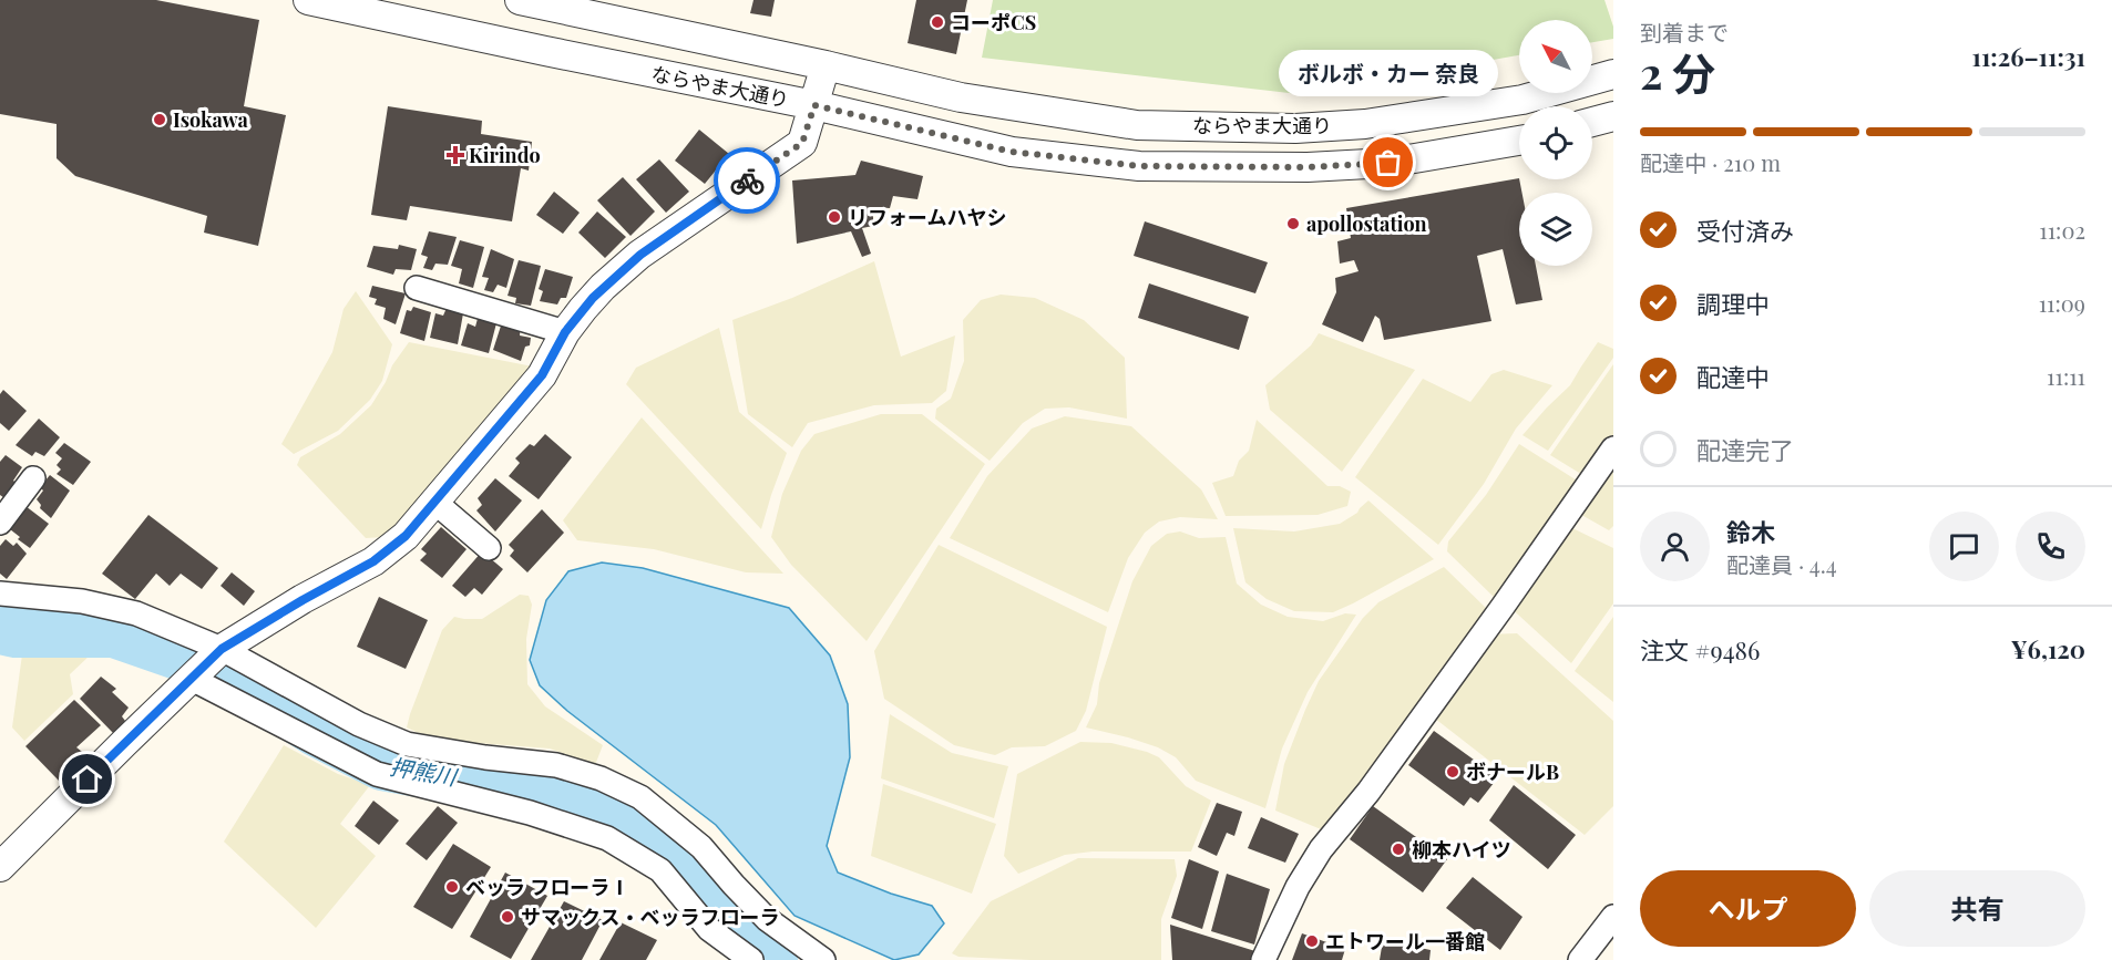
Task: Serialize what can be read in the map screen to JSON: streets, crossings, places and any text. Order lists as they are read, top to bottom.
{
  "streets": {
    "street": ["ならやま大通り"]
  },
  "water": ["押熊川"],
  "places": {
    "other": [
      "コーポCS",
      "Isokawa",
      "ボルボ・カー 奈良",
      "リフォームハヤシ",
      "apollostation",
      "ボナールB",
      "柳本ハイツ",
      "ベッラ フローラⅠ",
      "サマックス・ベッラフローラ",
      "エトワール一番館"
    ],
    "health": ["Kirindo"]
  },
  "north": "top left",
  "page": {
    "heading": ["2 分", "到着まで", "11:26–11:31"],
    "panel": [
      "鈴木",
      "配達員 · 4.4",
      "注文 #9486",
      "¥6,120"
    ],
    "bubble": "ボルボ・カー 奈良",
    "bar": "配達中 · 210 m",
    "list": [
      ["受付済み", "11:02"],
      ["調理中", "11:09"],
      ["配達中", "11:11"],
      "配達完了"
    ],
    "buttons": ["ヘルプ", "共有"]
  }
}
